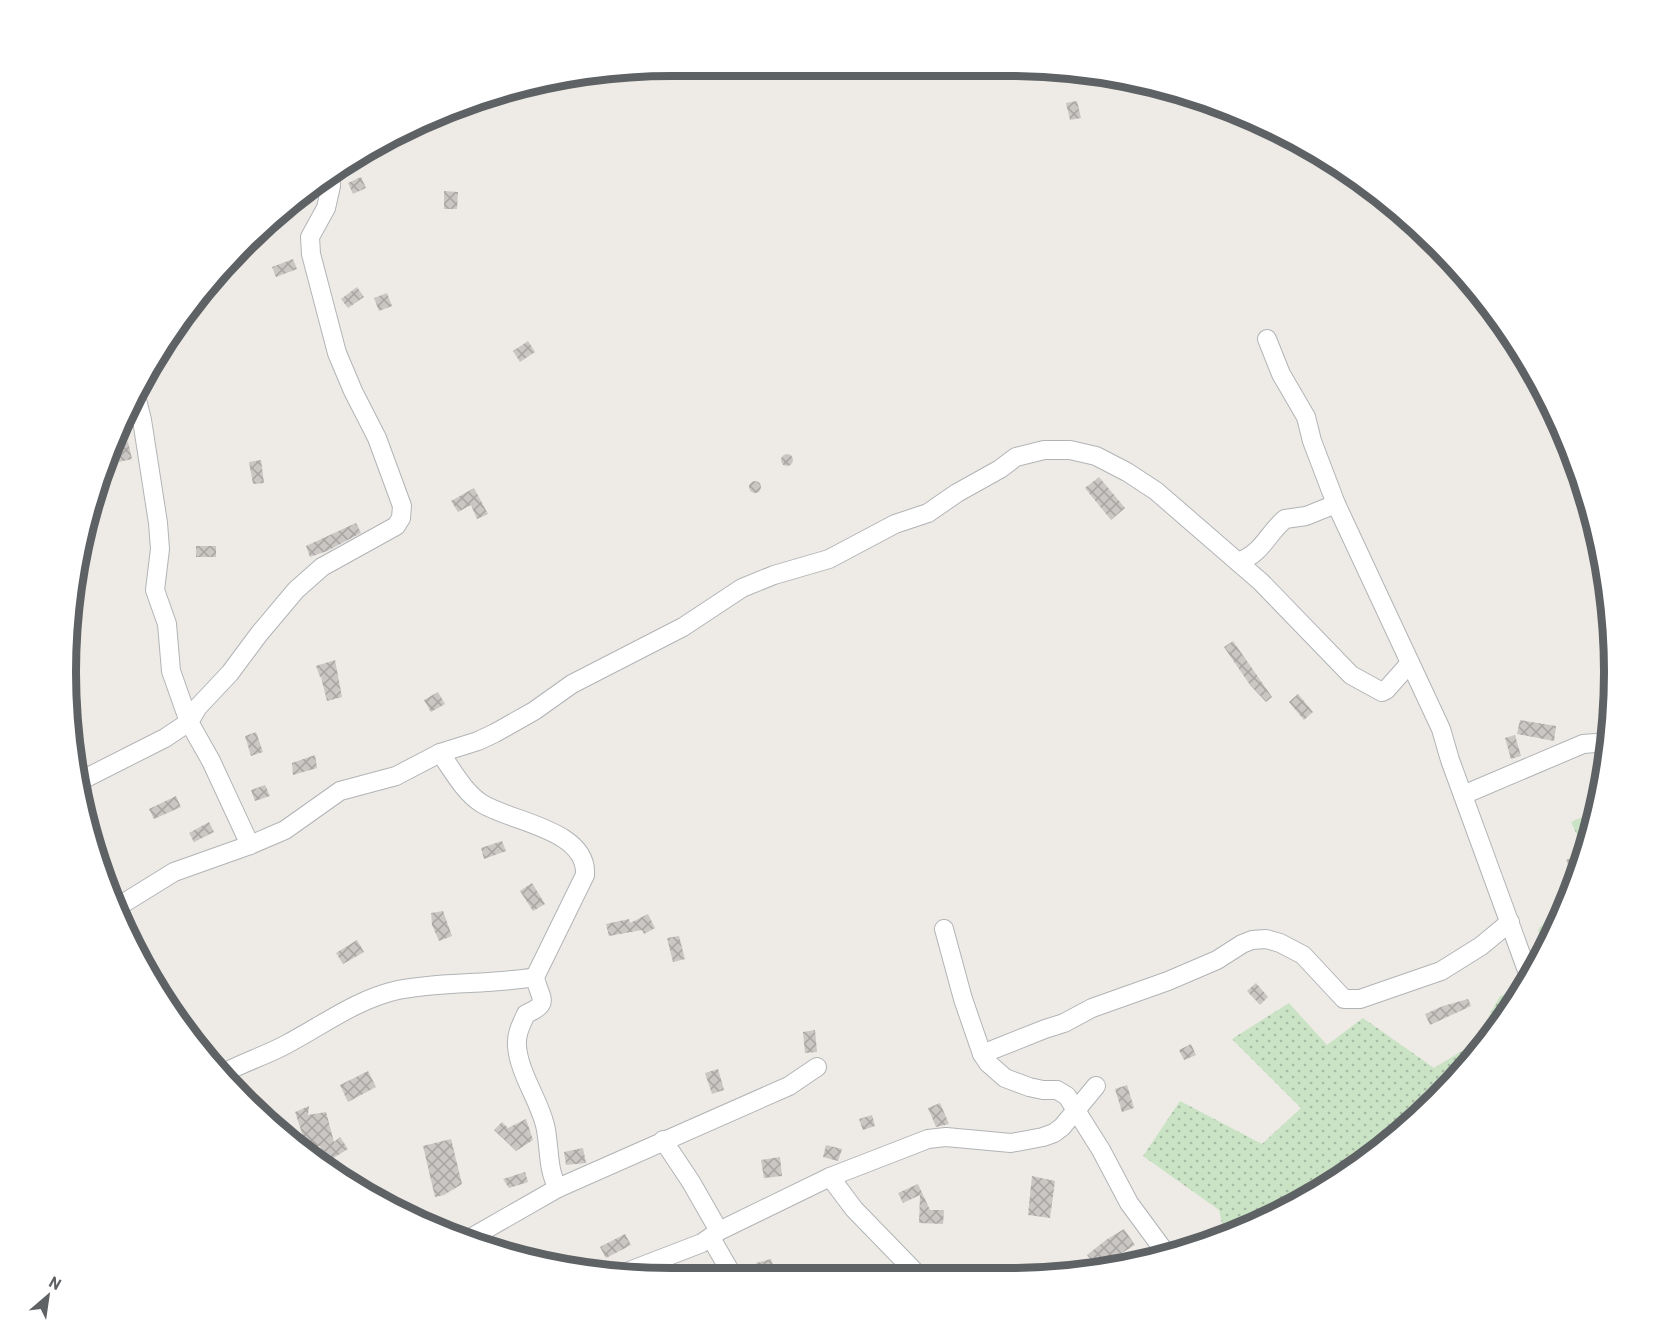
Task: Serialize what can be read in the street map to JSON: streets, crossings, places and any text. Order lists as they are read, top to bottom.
{
  "north": "top right"
}
